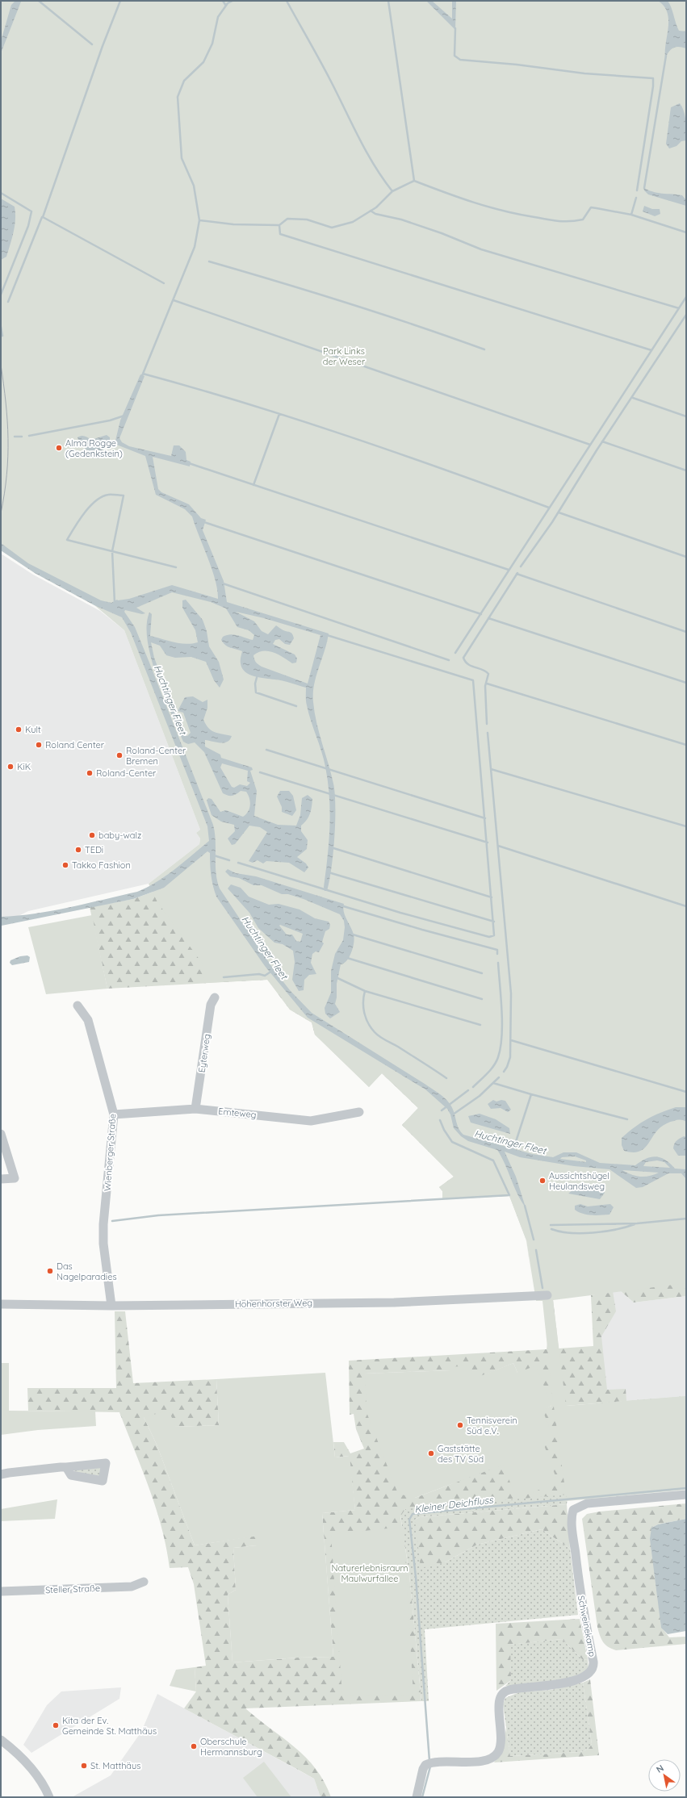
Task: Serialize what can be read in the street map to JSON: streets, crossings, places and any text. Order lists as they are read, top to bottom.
{
  "streets": {
    "street": [
      "Eyterweg",
      "Emteweg",
      "Wienberger Straße",
      "Hohenhorster Weg",
      "Steller Straße",
      "Schweinekamp"
    ]
  },
  "crossings": [
    ["Eyterweg", "Emteweg"],
    ["Emteweg", "Wienberger Straße"],
    ["Wienberger Straße", "Hohenhorster Weg"]
  ],
  "water": ["Huchtinger Fleet", "Kleiner Deichfluss"],
  "parks": ["Park Links der Weser", "Naturerlebnisraum Maulwurfallee"],
  "places": [
    "Alma Rogge (Gedenkstein)",
    "Kult",
    "Roland Center",
    "Roland-Center Bremen",
    "KiK",
    "Roland-Center",
    "baby-walz",
    "TEDi",
    "Takko Fashion",
    "Aussichtshügel Heulandsweg",
    "Das Nagelparadies",
    "Tennisverein Süd e.V.",
    "Gaststätte des TV Süd",
    "Kita der Ev. Gemeinde St. Matthäus",
    "Oberschule Hermannsburg",
    "St. Matthäus"
  ],
  "north": "top left"
}
